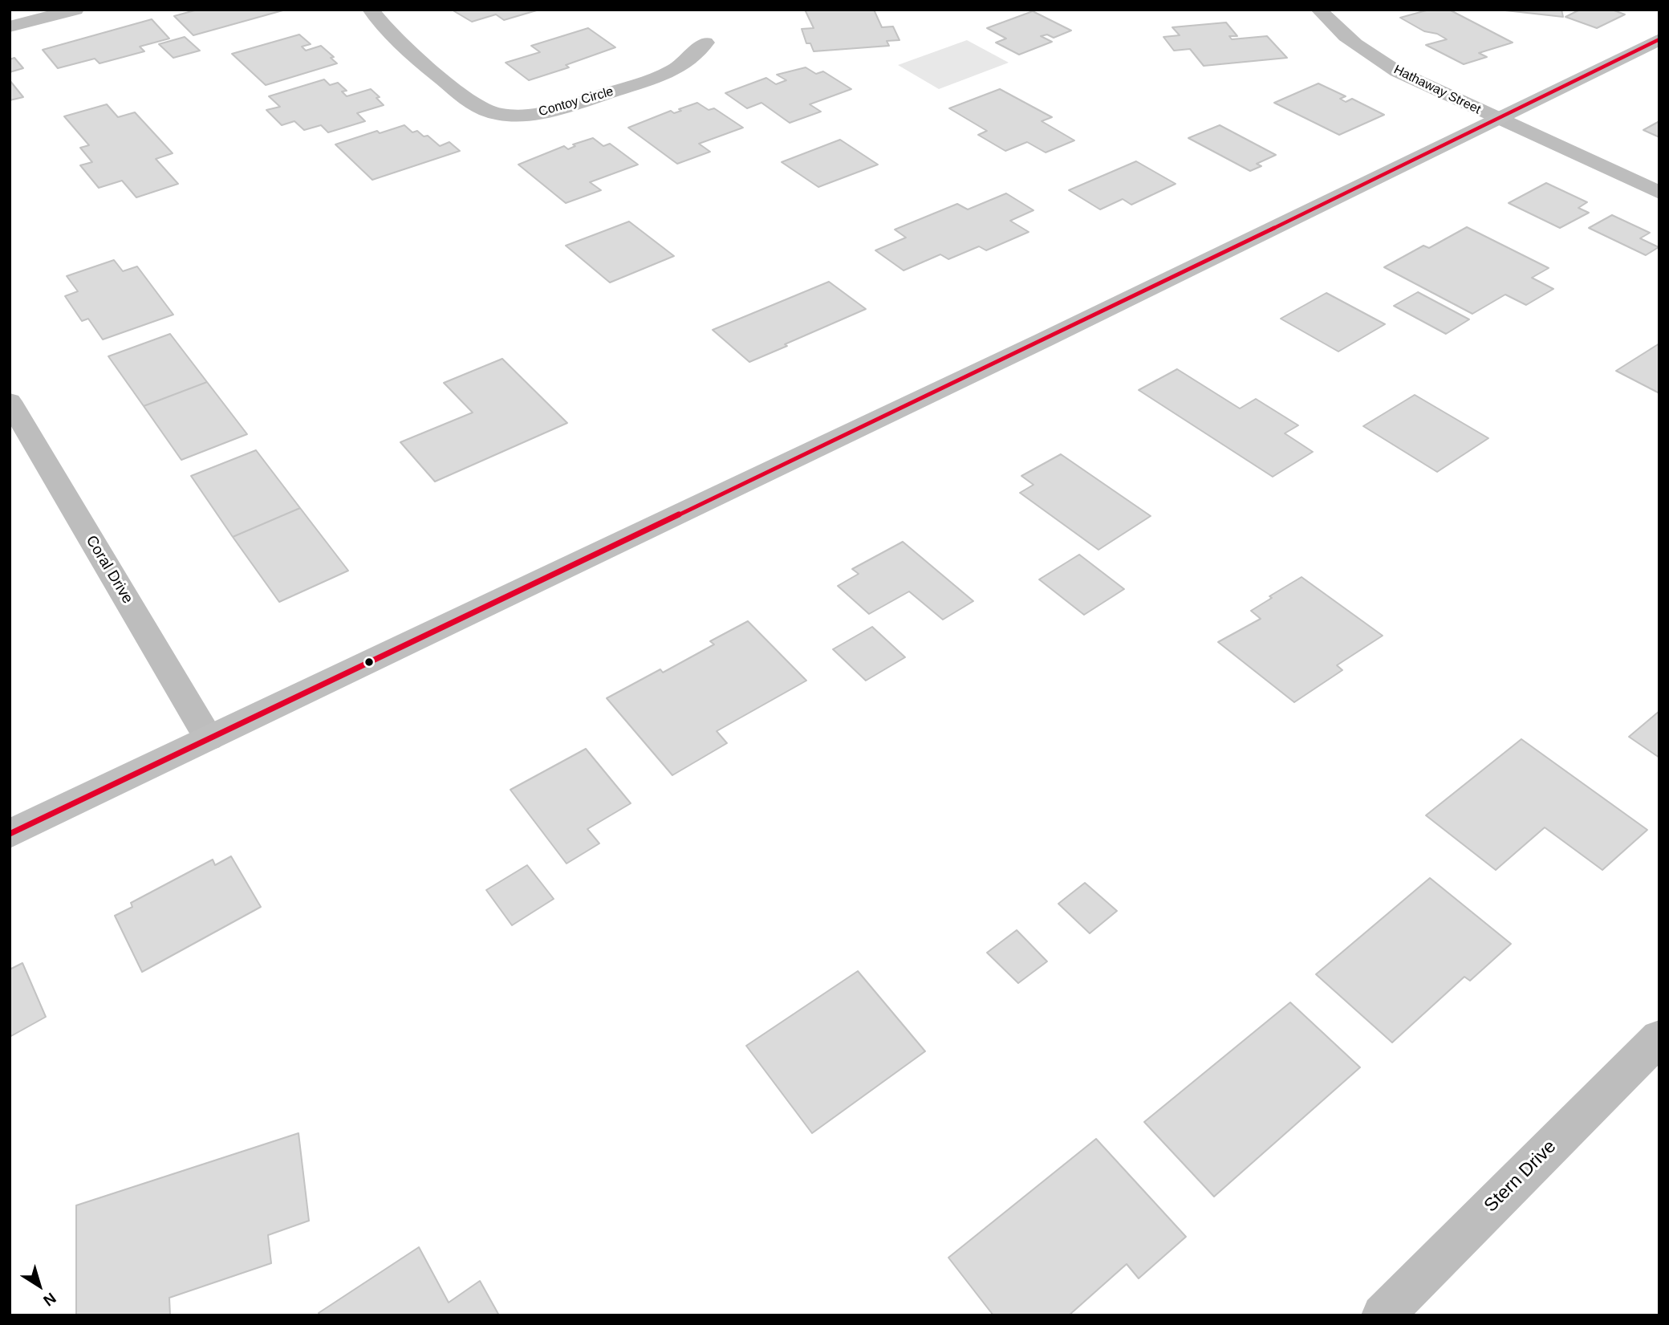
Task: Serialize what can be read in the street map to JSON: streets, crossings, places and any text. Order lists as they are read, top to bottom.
{
  "streets": {
    "street": [
      "Hathaway Street",
      "Contoy Circle",
      "Coral Drive",
      "Stern Drive"
    ]
  },
  "north": "bottom right"
}
